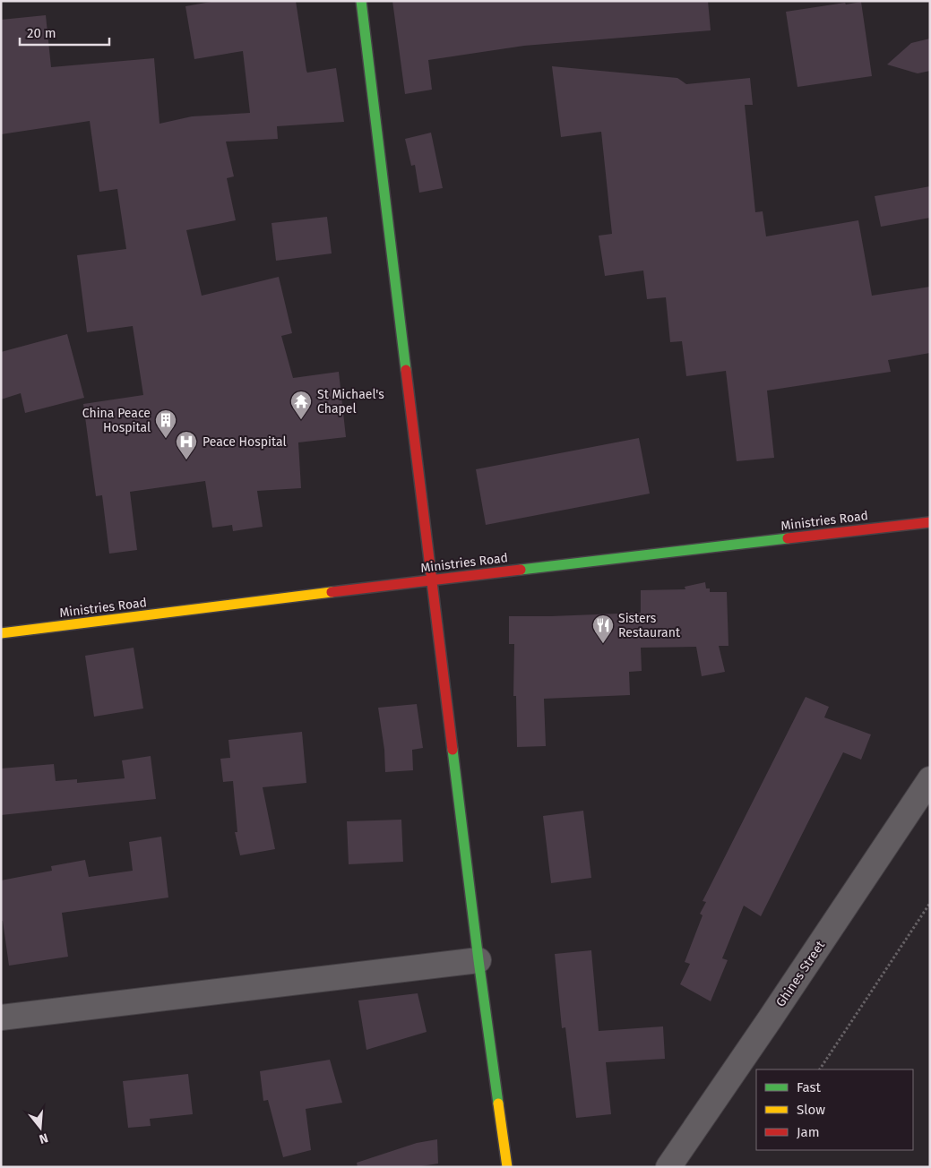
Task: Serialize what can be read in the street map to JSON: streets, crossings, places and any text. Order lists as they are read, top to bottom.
{
  "streets": {
    "street": ["Ministries Road", "Ghines Street"]
  },
  "places": {
    "temple": ["St Michael's Chapel"],
    "building": ["China Peace Hospital"],
    "hospital": ["Peace Hospital"],
    "restaurant": ["Sisters Restaurant"]
  },
  "legend": ["Fast", "Slow", "Jam"],
  "scale_bar": "20 m",
  "north": "bottom"
}
